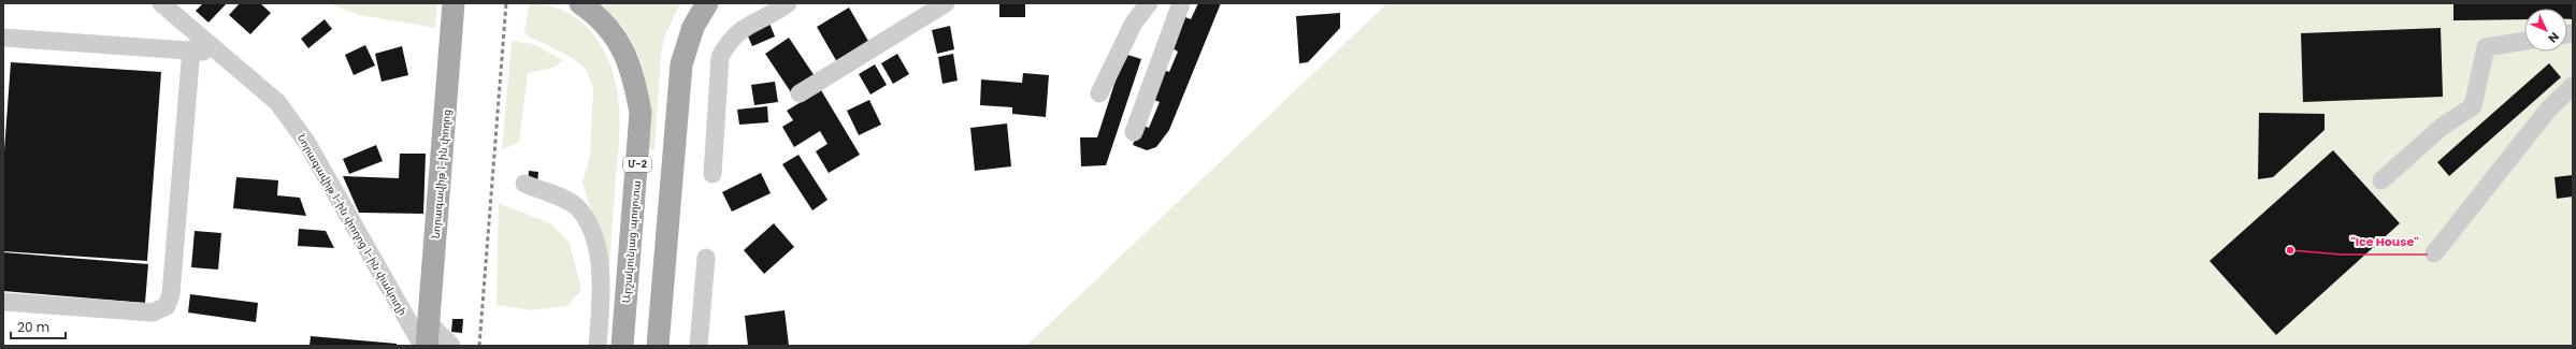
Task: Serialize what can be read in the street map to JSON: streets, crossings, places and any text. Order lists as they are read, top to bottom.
{
  "streets": {
    "main road": ["Մ-2", "Նորագավիթ 1-ին փողոց", "Արշակունյաց պողոտա"],
    "street": ["Նորագավիթ 1-ին փողոց 1-ին փակուղի"]
  },
  "places": ["\"Ice House\""],
  "scale_bar": "20 m",
  "north": "bottom right"
}
